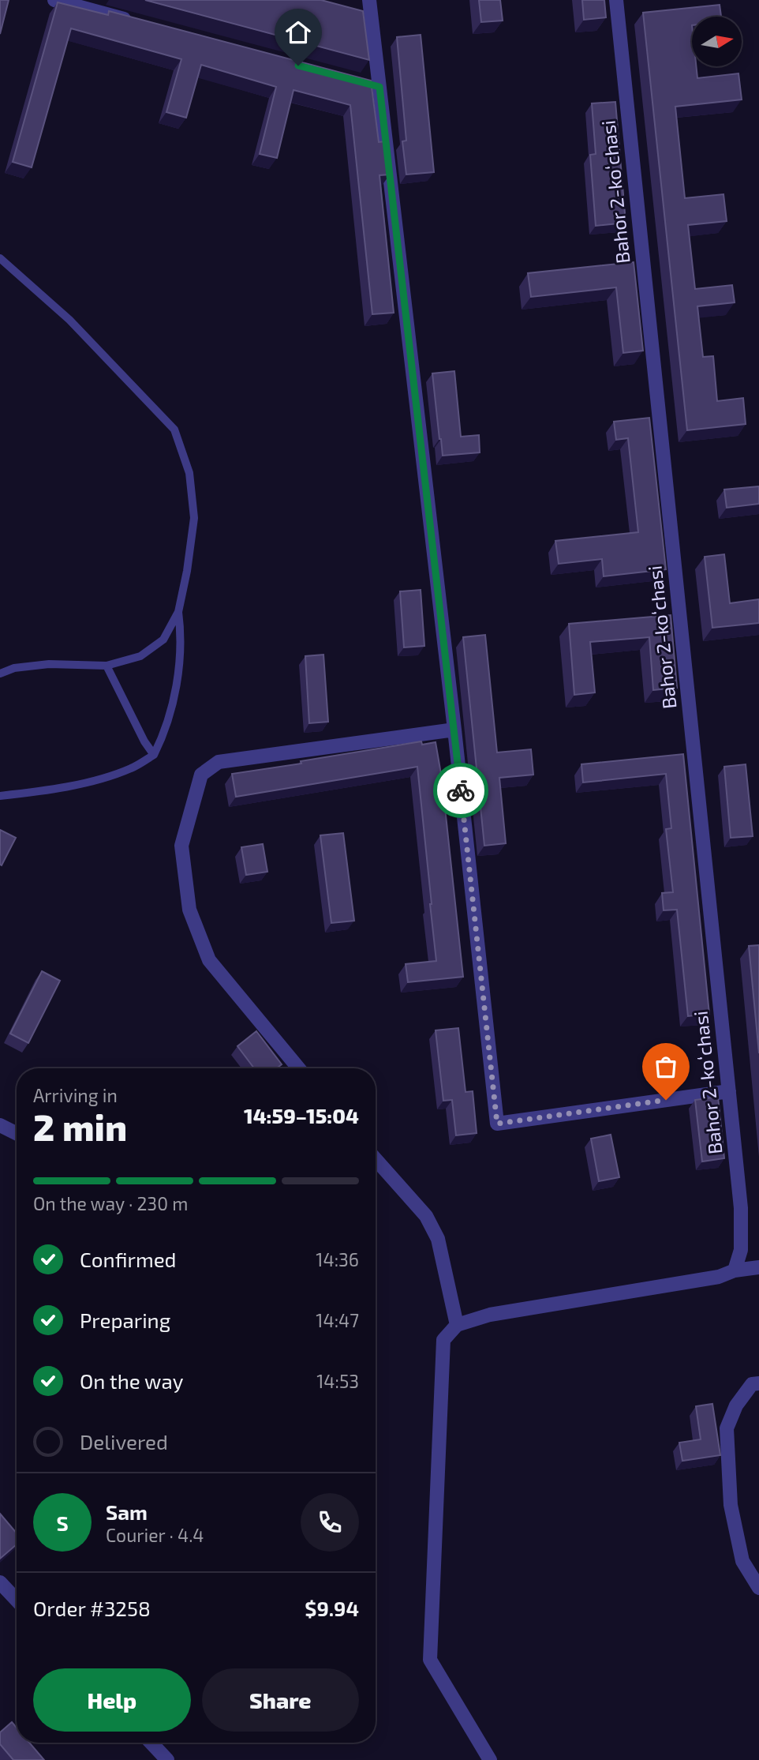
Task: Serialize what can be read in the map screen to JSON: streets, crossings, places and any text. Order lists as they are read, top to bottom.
{
  "streets": {
    "street": ["Bahor 2-koʻchasi"]
  },
  "north": "right",
  "page": {
    "heading": ["2 min", "Arriving in", "14:59–15:04"],
    "panel": [
      "Sam",
      "Courier · 4.4",
      "Order #3258",
      "$9.94"
    ],
    "bar": "On the way · 230 m",
    "list": [
      ["Confirmed", "14:36"],
      ["Preparing", "14:47"],
      ["On the way", "14:53"],
      "Delivered"
    ],
    "round": "S",
    "buttons": ["Help", "Share"]
  }
}
